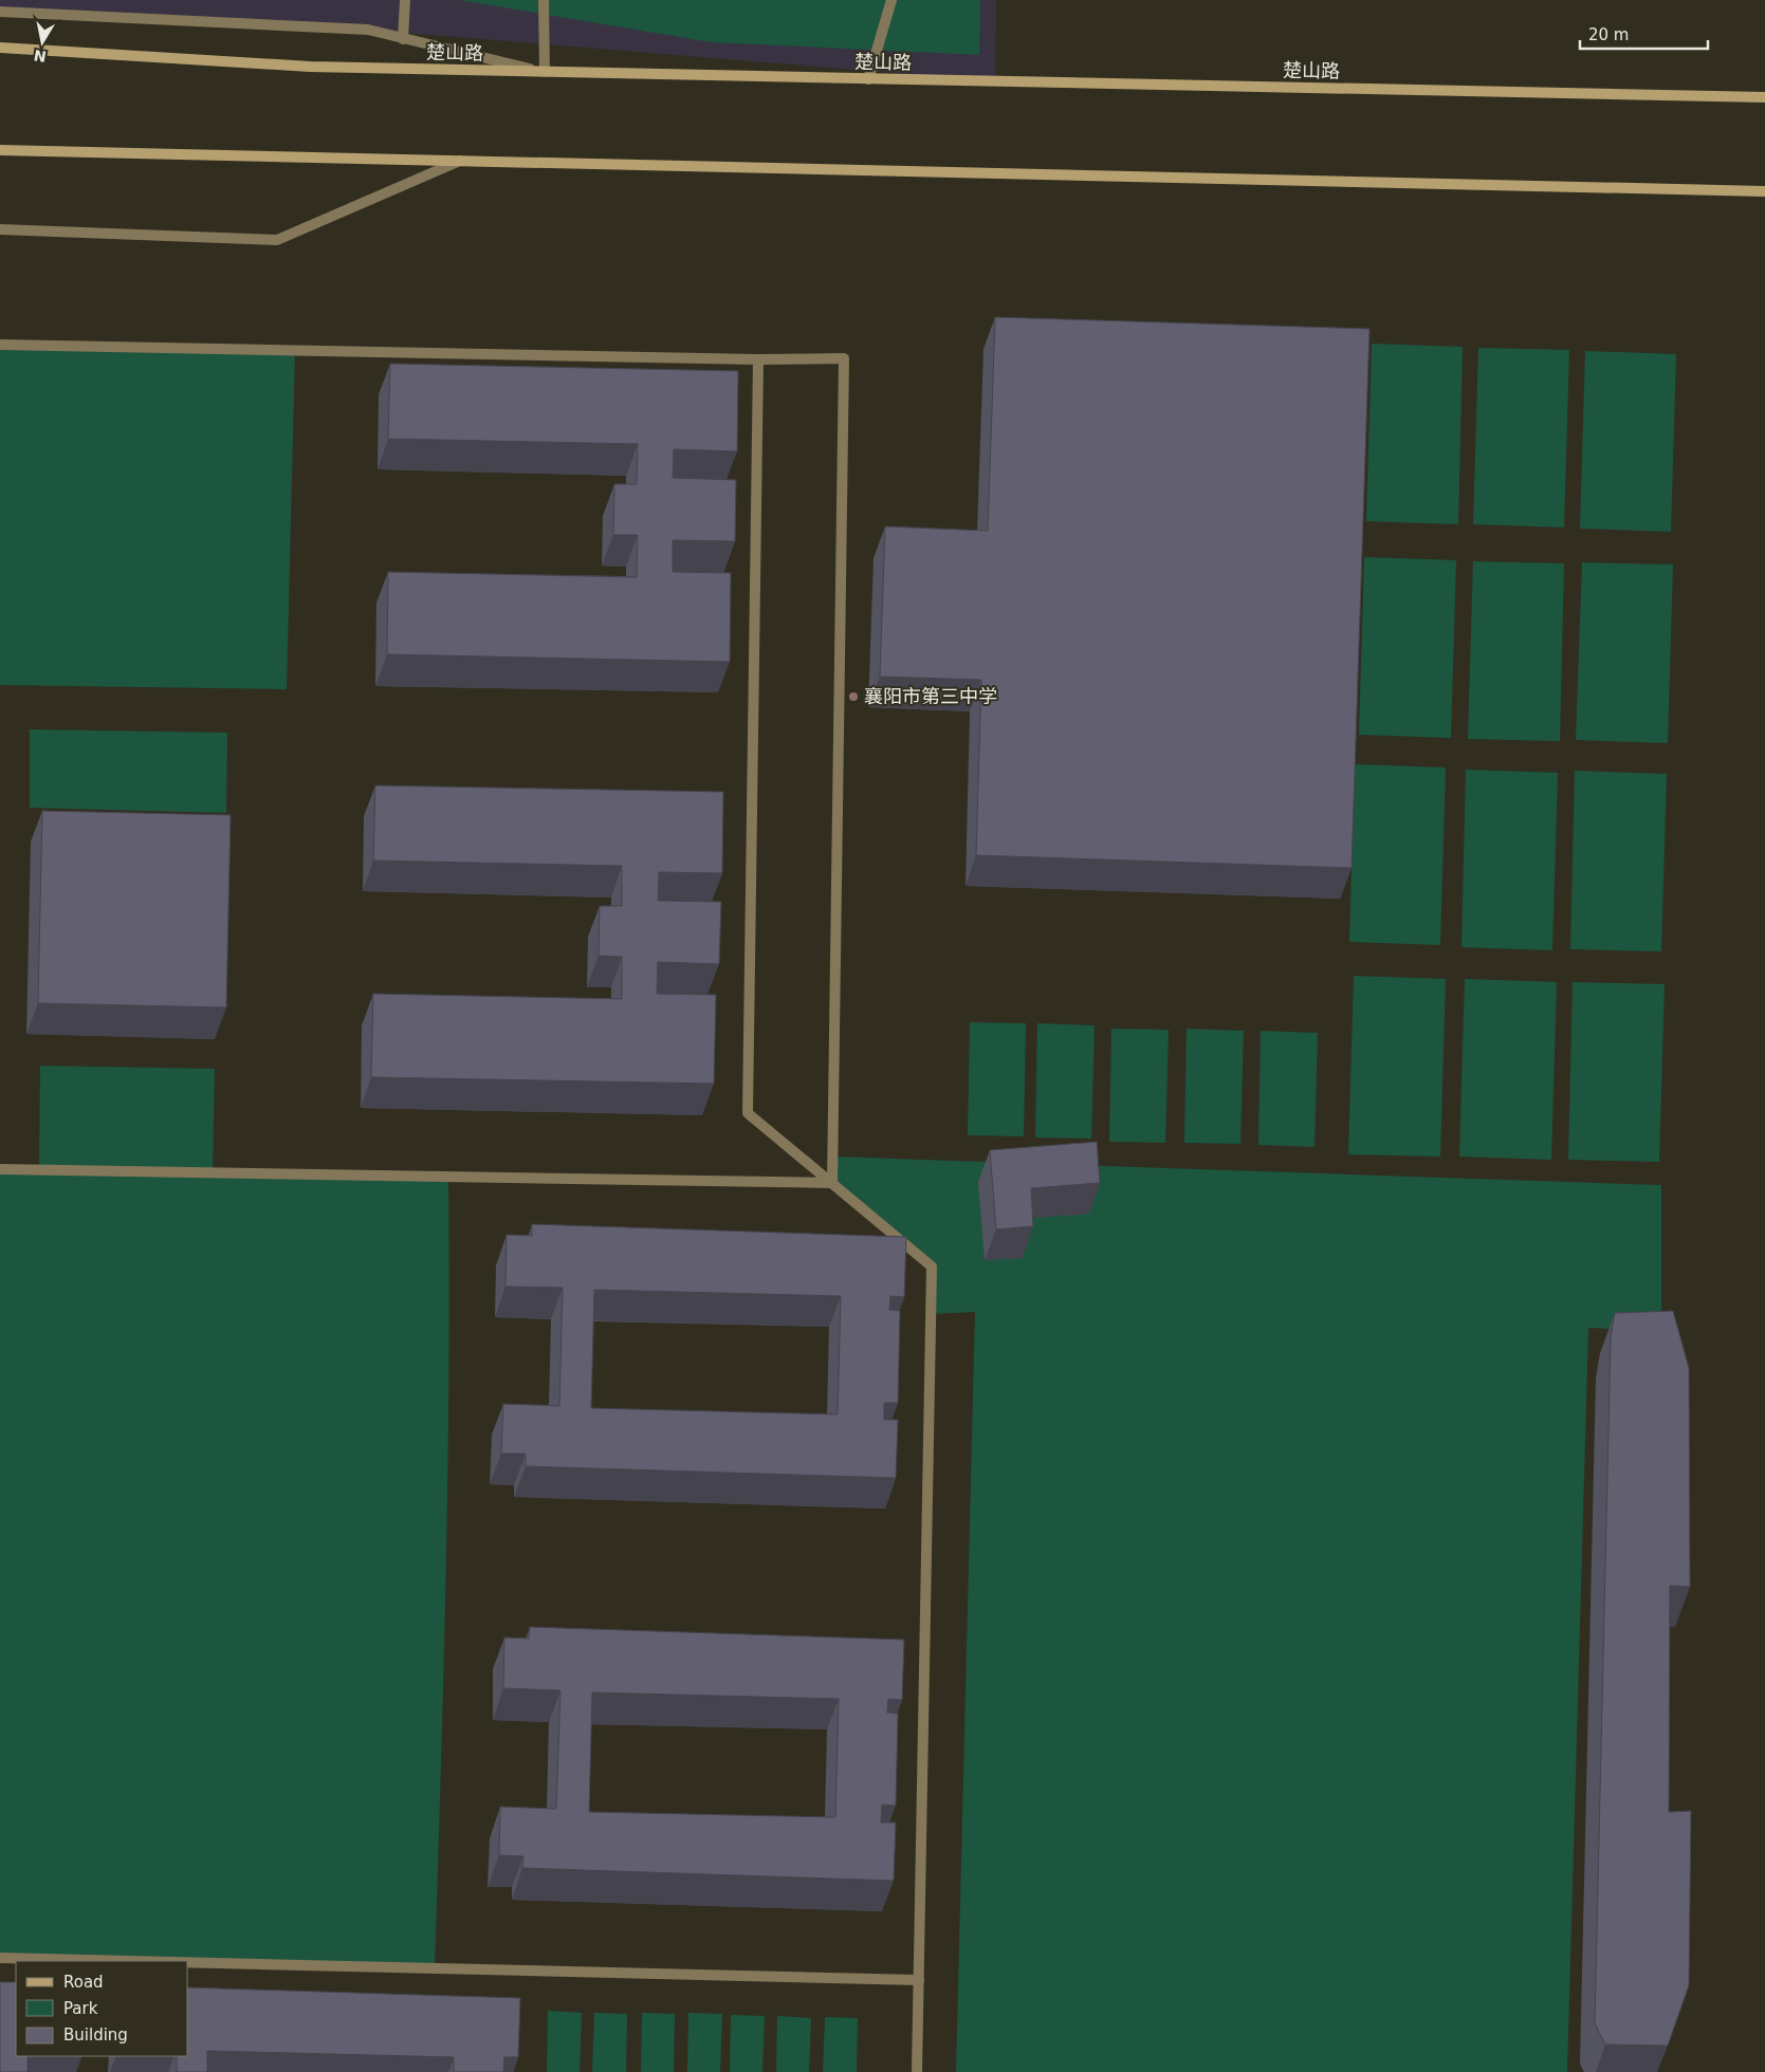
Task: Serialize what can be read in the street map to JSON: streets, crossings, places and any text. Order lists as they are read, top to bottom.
{
  "streets": {
    "main road": ["楚山路"]
  },
  "places": ["襄阳市第三中学"],
  "legend": ["Road", "Park", "Building"],
  "scale_bar": "20 m",
  "north": "bottom"
}
